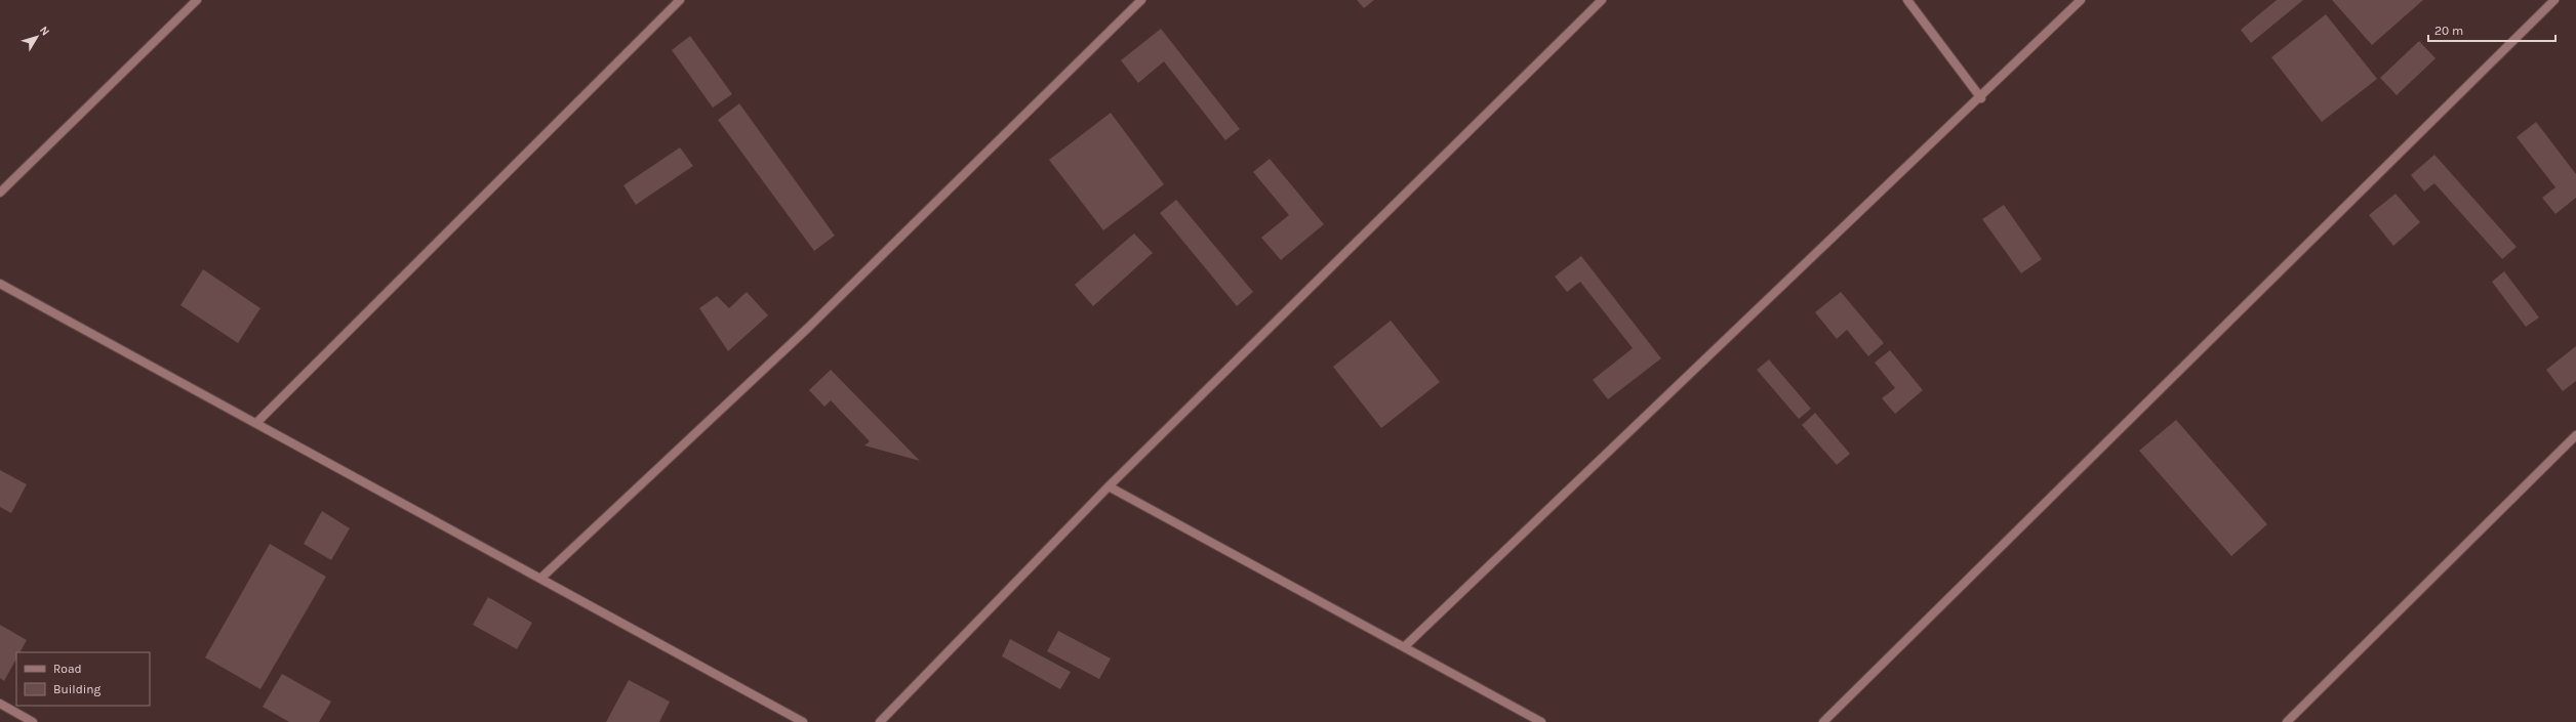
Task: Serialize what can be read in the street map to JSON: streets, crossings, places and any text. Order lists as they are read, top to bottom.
{
  "legend": ["Road", "Building"],
  "scale_bar": "20 m",
  "north": "top right"
}
